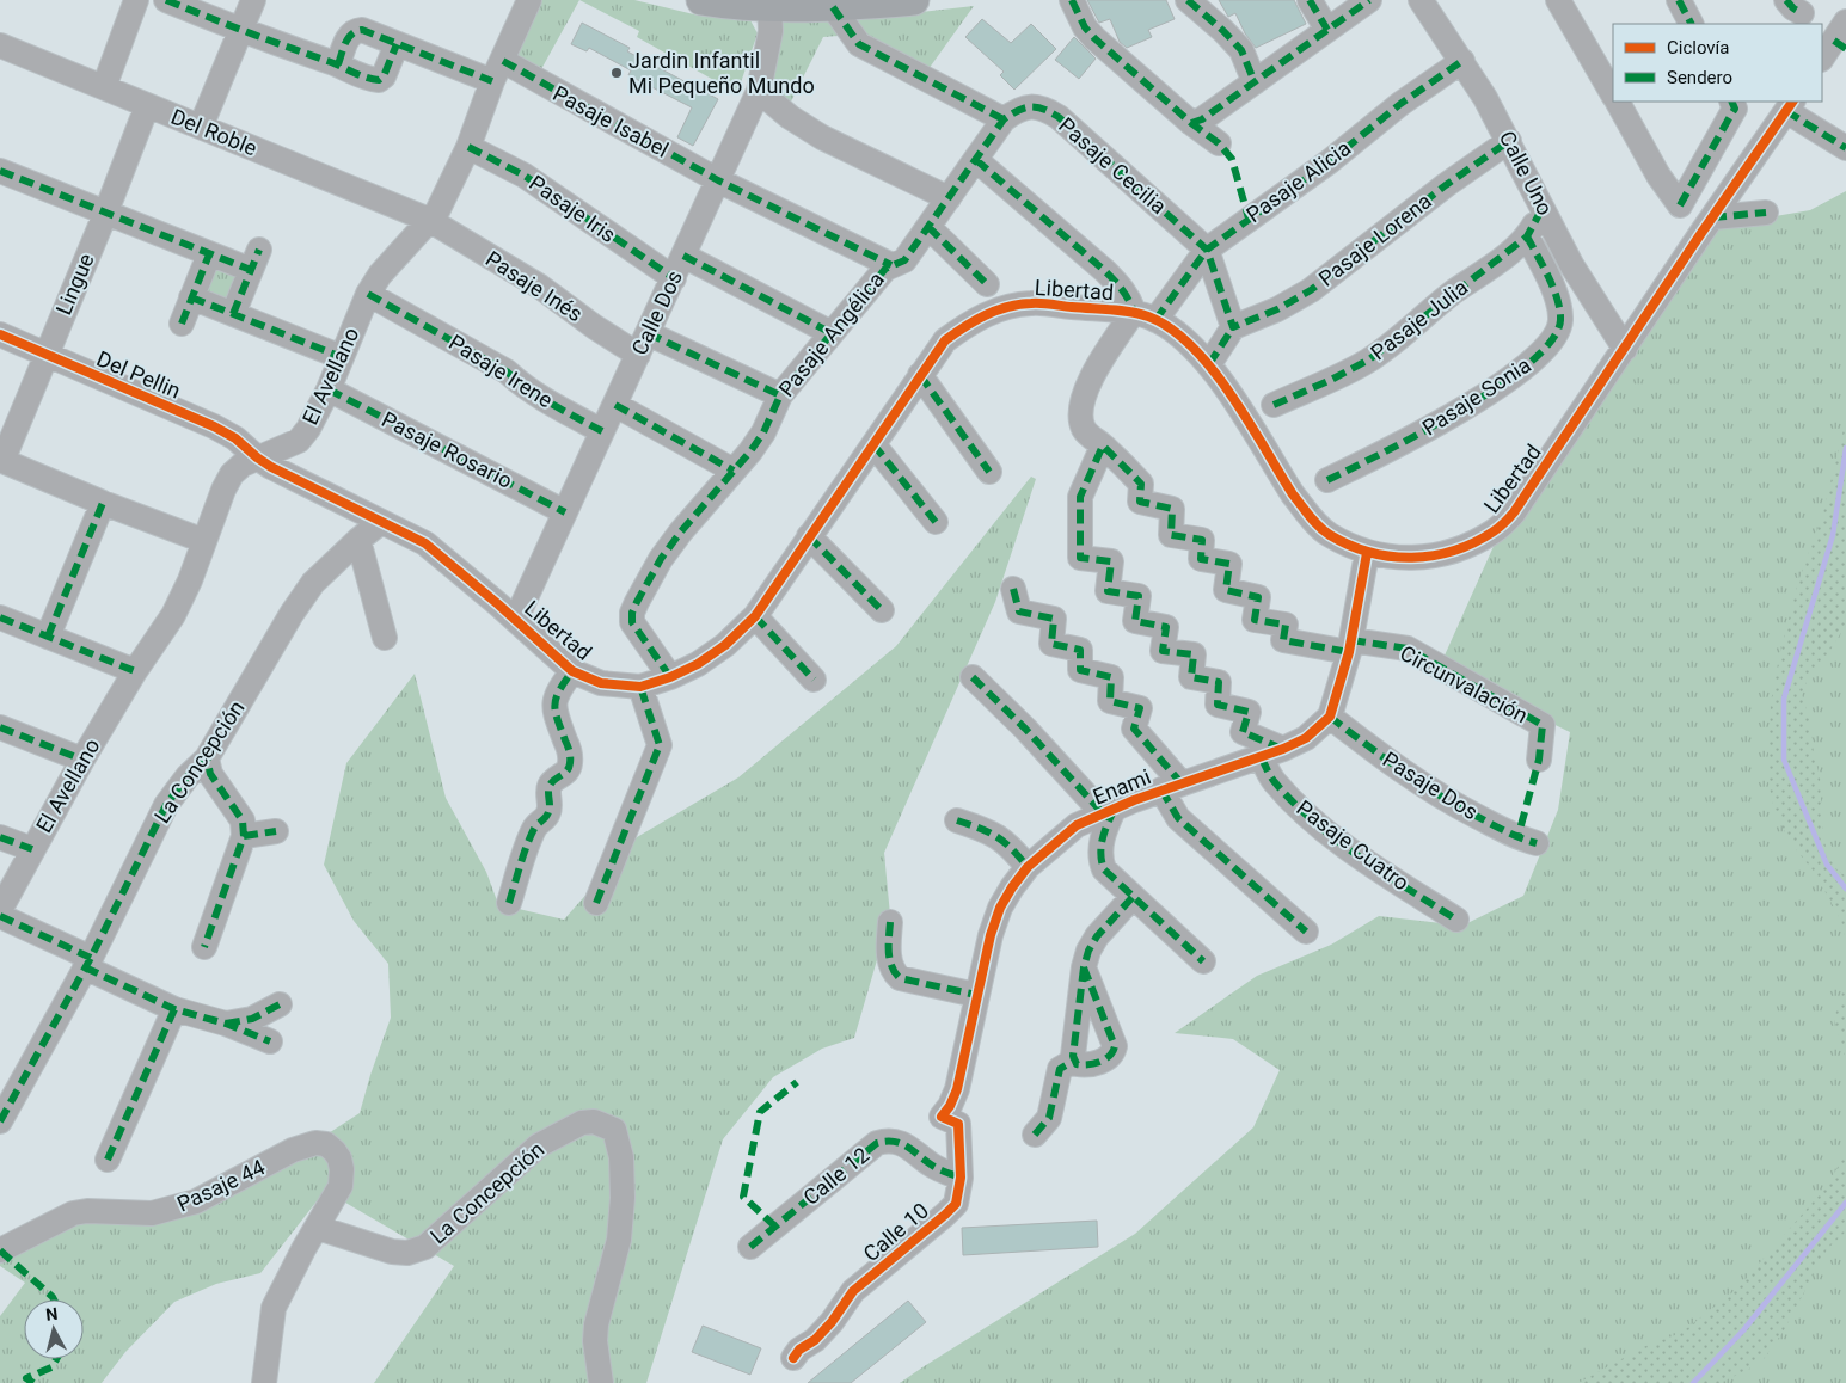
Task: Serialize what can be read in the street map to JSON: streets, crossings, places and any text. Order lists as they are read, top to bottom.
{
  "streets": {
    "street": [
      "Pasaje Isabel",
      "Del Roble",
      "Pasaje Cecilia",
      "Calle Uno",
      "Pasaje Alicia",
      "Pasaje Iris",
      "Pasaje Lorena",
      "Lingue",
      "Pasaje Inés",
      "Libertad",
      "Calle Dos",
      "Pasaje Julia",
      "Pasaje Angélica",
      "Pasaje Irene",
      "Del Pellin",
      "El Avellano",
      "Pasaje Sonia",
      "Pasaje Rosario",
      "Circunvalación",
      "La Concepción",
      "Pasaje Dos",
      "Enami",
      "Pasaje Cuatro",
      "Calle 12",
      "Pasaje 44",
      "Calle 10"
    ]
  },
  "crossings": [
    ["Pasaje Isabel", "Calle Dos"],
    ["Pasaje Isabel", "Pasaje Angélica"],
    ["Pasaje Isabel", "El Avellano"],
    ["Del Roble", "Lingue"],
    ["Del Roble", "Pasaje Inés"],
    ["Del Roble", "El Avellano"],
    ["Pasaje Cecilia", "Pasaje Alicia"],
    ["Pasaje Cecilia", "Pasaje Angélica"],
    ["Calle Uno", "Pasaje Alicia"],
    ["Calle Uno", "Pasaje Lorena"],
    ["Calle Uno", "Libertad"],
    ["Calle Uno", "Pasaje Julia"],
    ["Pasaje Alicia", "Libertad"],
    ["Pasaje Alicia", "Circunvalación"],
    ["Pasaje Iris", "Calle Dos"],
    ["Pasaje Iris", "El Avellano"],
    ["Lingue", "Del Pellin"],
    ["Pasaje Inés", "Calle Dos"],
    ["Pasaje Inés", "El Avellano"],
    ["Libertad", "Calle Dos"],
    ["Libertad", "Pasaje Angélica"],
    ["Libertad", "Del Pellin"],
    ["Libertad", "El Avellano"],
    ["Libertad", "La Concepción"],
    ["Calle Dos", "Pasaje Irene"],
    ["Calle Dos", "Pasaje Rosario"],
    ["Pasaje Julia", "Pasaje Sonia"],
    ["Pasaje Irene", "El Avellano"],
    ["Del Pellin", "El Avellano"],
    ["El Avellano", "Pasaje Rosario"],
    ["La Concepción", "Pasaje 44"],
    ["Pasaje Dos", "Enami"],
    ["Enami", "Pasaje Cuatro"],
    ["Enami", "Calle 10"],
    ["Calle 12", "Calle 10"]
  ],
  "places": ["Jardin Infantil Mi Pequeño Mundo"],
  "legend": ["Ciclovía", "Sendero"],
  "north": "top"
}
